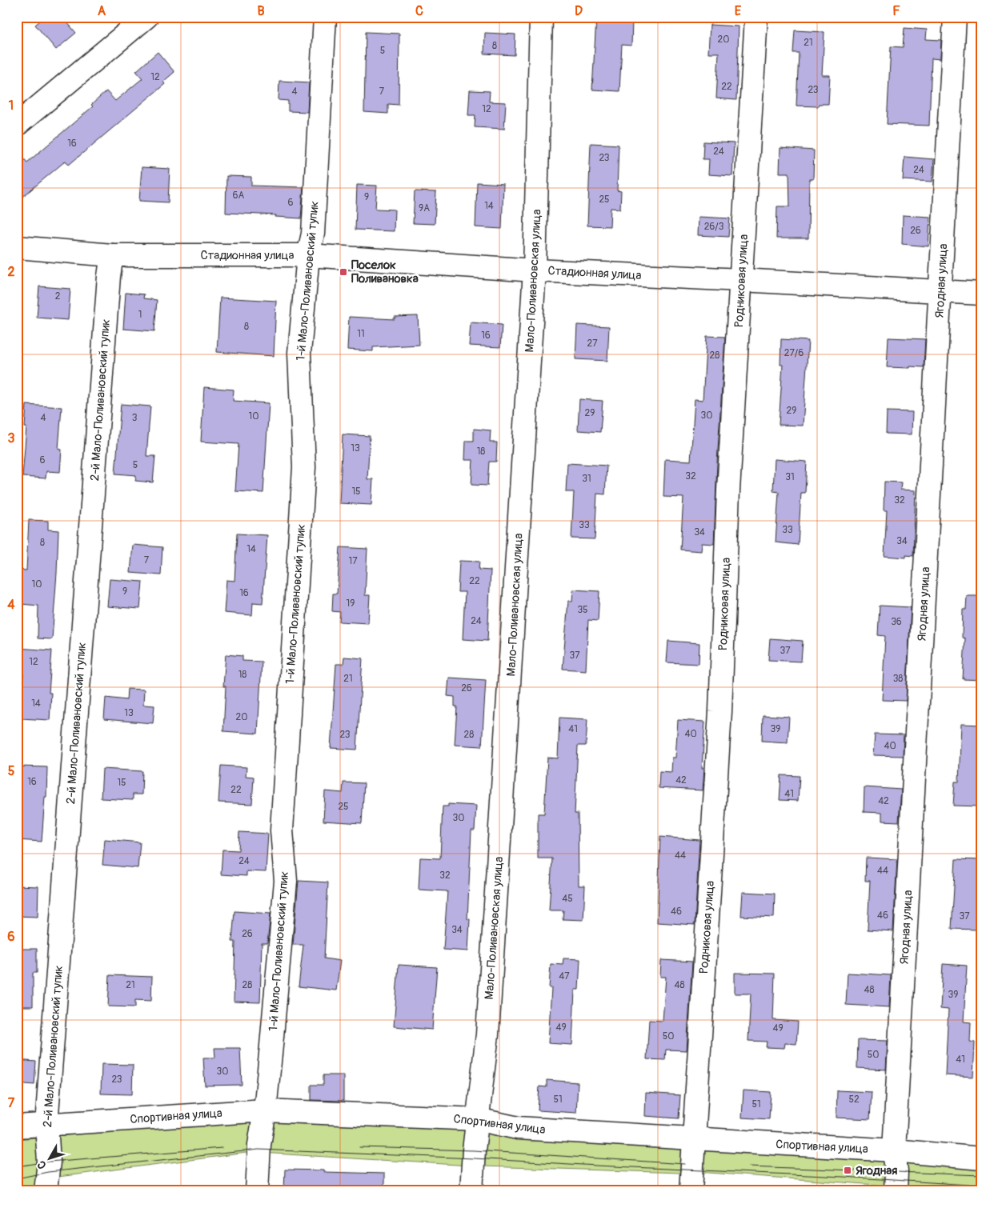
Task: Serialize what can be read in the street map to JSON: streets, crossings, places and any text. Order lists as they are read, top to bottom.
{
  "streets": {
    "street": [
      "Стадионная улица",
      "1-й Мало-Поливановский тупик",
      "Мало-Поливановская улица",
      "Родниковая улица",
      "Ягодная улица",
      "2-й Мало-Поливановский тупик",
      "Спортивная улица"
    ]
  },
  "crossings": [
    ["Стадионная улица", "1-й Мало-Поливановский тупик"],
    ["Стадионная улица", "Мало-Поливановская улица"],
    ["Стадионная улица", "Родниковая улица"],
    ["Стадионная улица", "Ягодная улица"],
    ["Стадионная улица", "2-й Мало-Поливановский тупик"],
    ["1-й Мало-Поливановский тупик", "Спортивная улица"],
    ["Мало-Поливановская улица", "Спортивная улица"],
    ["Родниковая улица", "Спортивная улица"],
    ["Ягодная улица", "Спортивная улица"],
    ["2-й Мало-Поливановский тупик", "Спортивная улица"]
  ],
  "places": {
    "transit": ["Поселок Поливановка", "Ягодная"]
  },
  "house_numbers": [
    "20",
    "21",
    "8",
    "5",
    "12",
    "22",
    "23",
    "4",
    "7",
    "12",
    "16",
    "24",
    "23",
    "24",
    "6А",
    "9",
    "25",
    "6",
    "14",
    "9А",
    "26/3",
    "26",
    "2",
    "1",
    "8",
    "11",
    "16",
    "27",
    "27/6",
    "28",
    "29",
    "29",
    "30",
    "10",
    "4",
    "3",
    "13",
    "18",
    "6",
    "5",
    "32",
    "31",
    "31",
    "15",
    "32",
    "33",
    "33",
    "34",
    "34",
    "8",
    "14",
    "7",
    "17",
    "22",
    "10",
    "9",
    "16",
    "19",
    "35",
    "24",
    "36",
    "37",
    "37",
    "12",
    "18",
    "21",
    "38",
    "26",
    "14",
    "13",
    "20",
    "41",
    "39",
    "40",
    "23",
    "28",
    "40",
    "42",
    "16",
    "15",
    "22",
    "41",
    "42",
    "25",
    "30",
    "44",
    "24",
    "44",
    "32",
    "45",
    "46",
    "46",
    "37",
    "34",
    "26",
    "47",
    "21",
    "28",
    "48",
    "48",
    "39",
    "49",
    "49",
    "50",
    "50",
    "41",
    "30",
    "23",
    "51",
    "52",
    "51"
  ],
  "north": "bottom left",
  "grid": {
    "columns": [
      "A",
      "B",
      "C",
      "D",
      "E",
      "F"
    ],
    "rows": [
      "1",
      "2",
      "3",
      "4",
      "5",
      "6",
      "7"
    ]
  }
}
